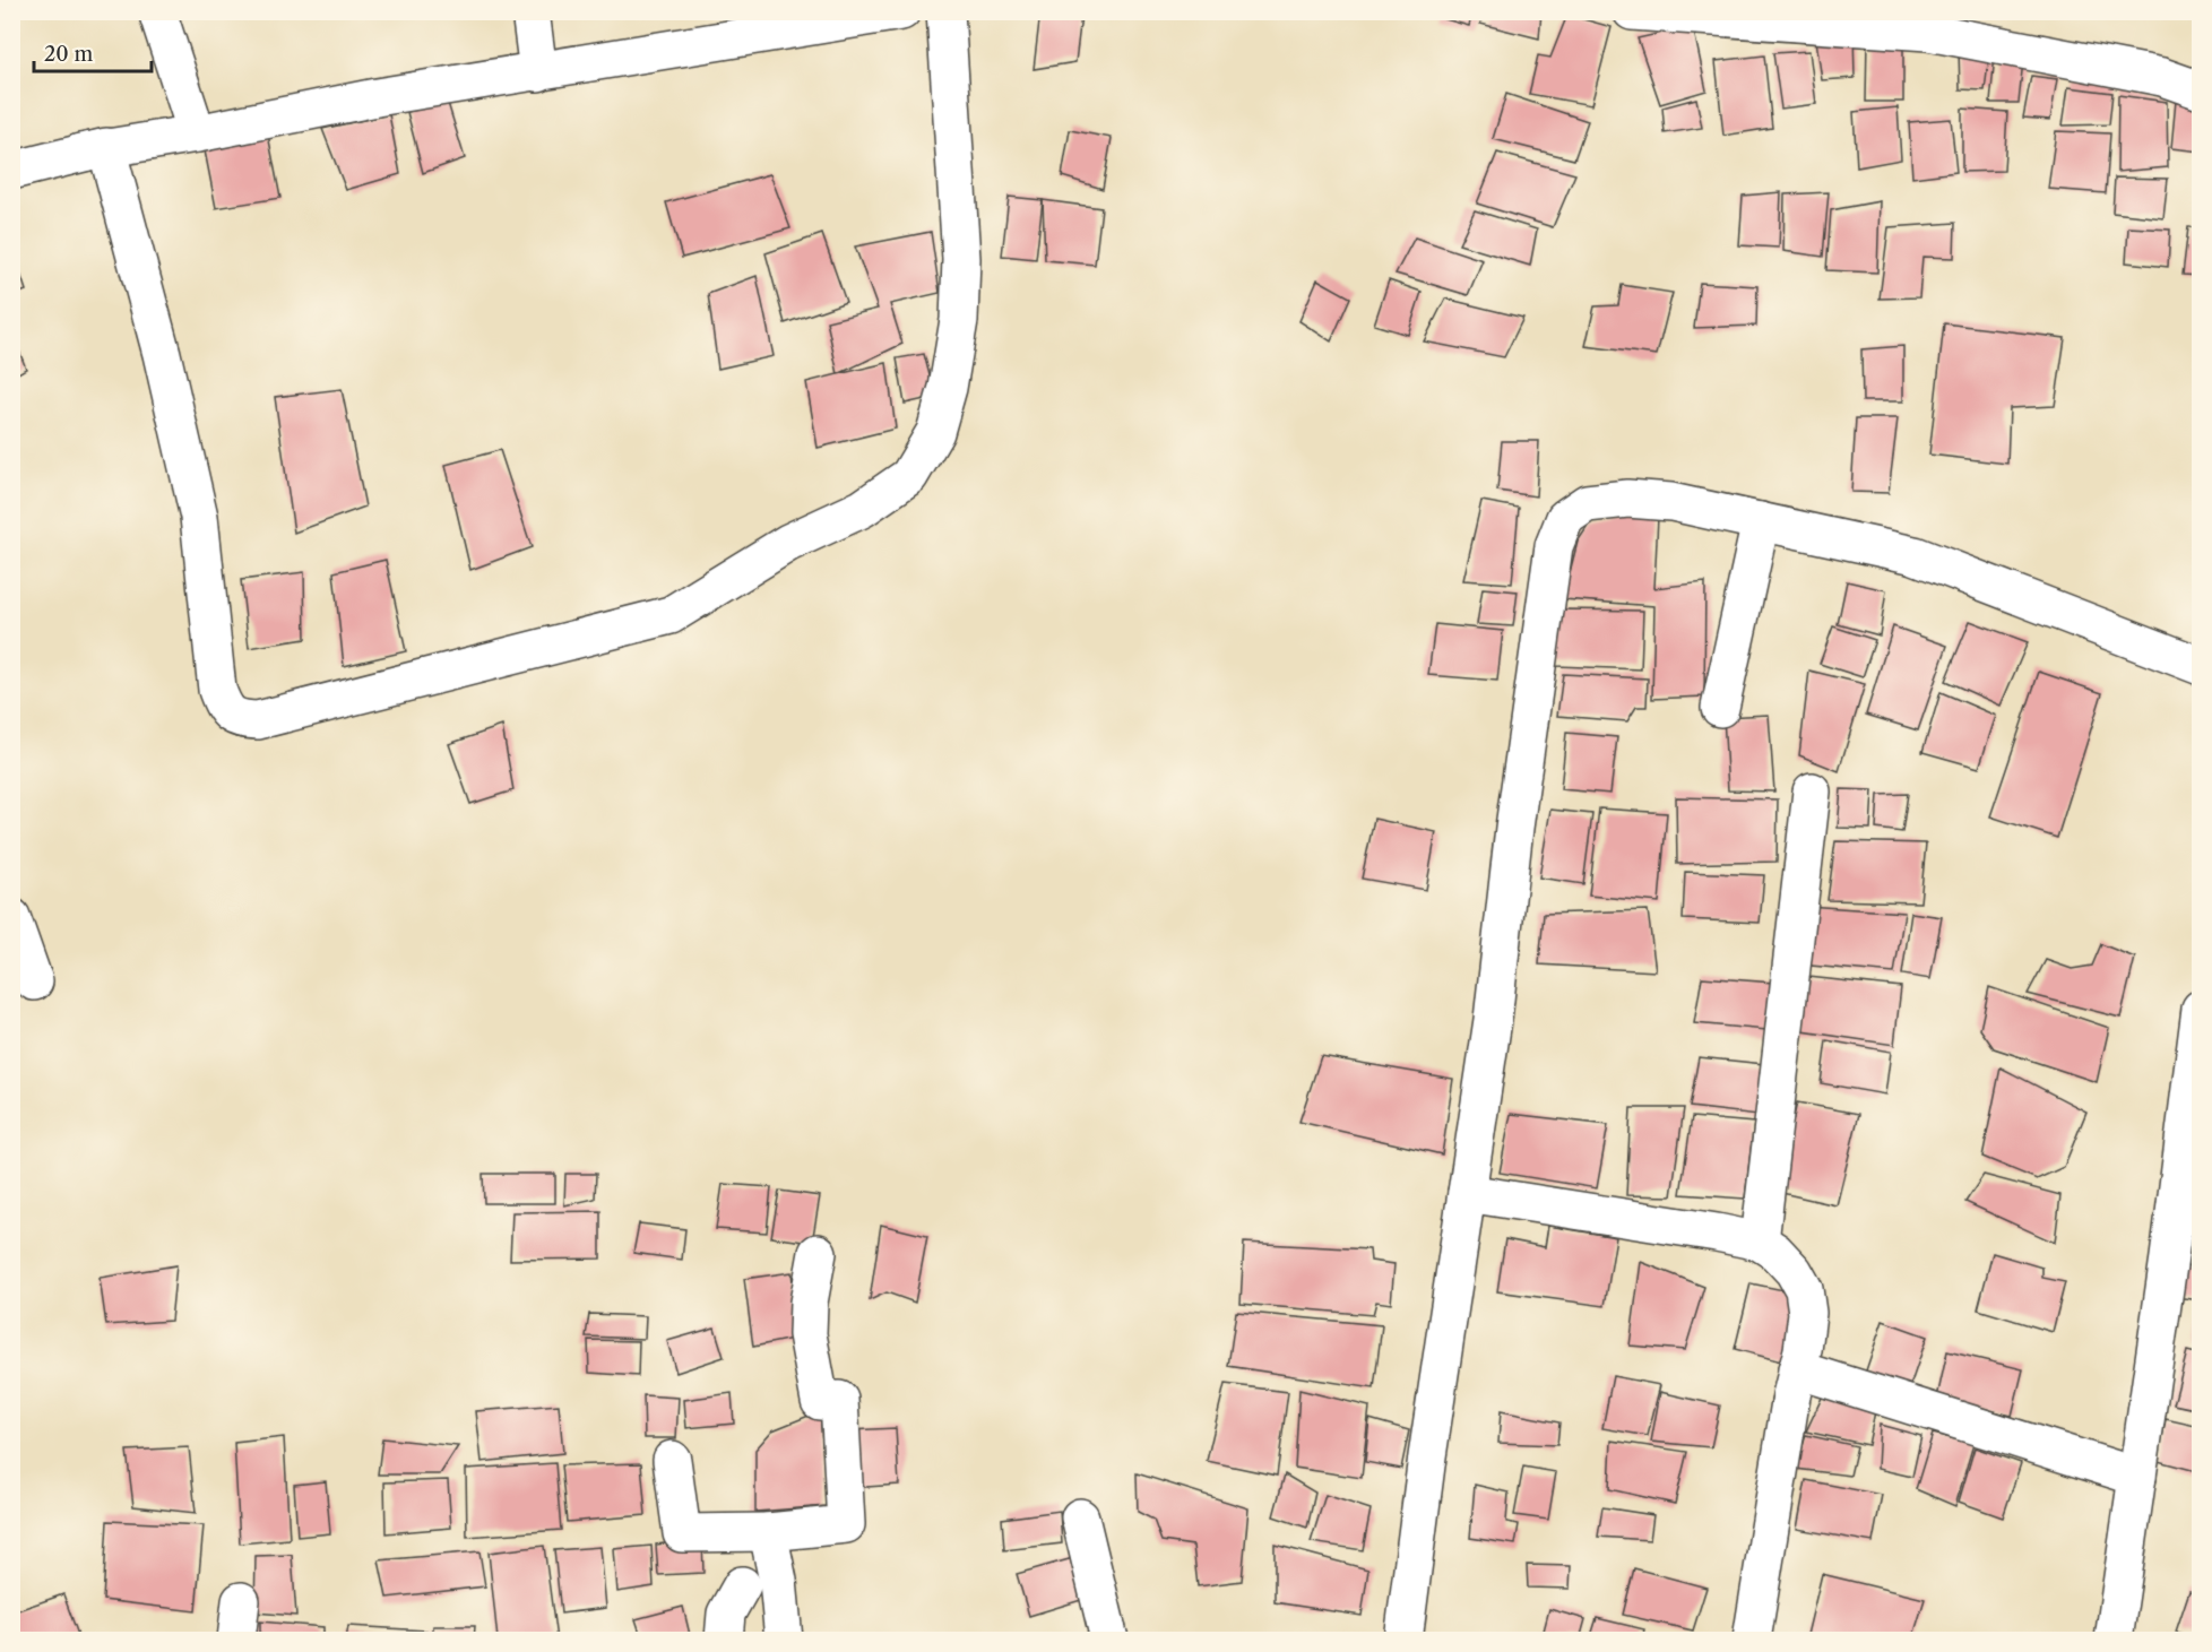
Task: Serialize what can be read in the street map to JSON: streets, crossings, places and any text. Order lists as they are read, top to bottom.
{
  "scale_bar": "20 m"
}
